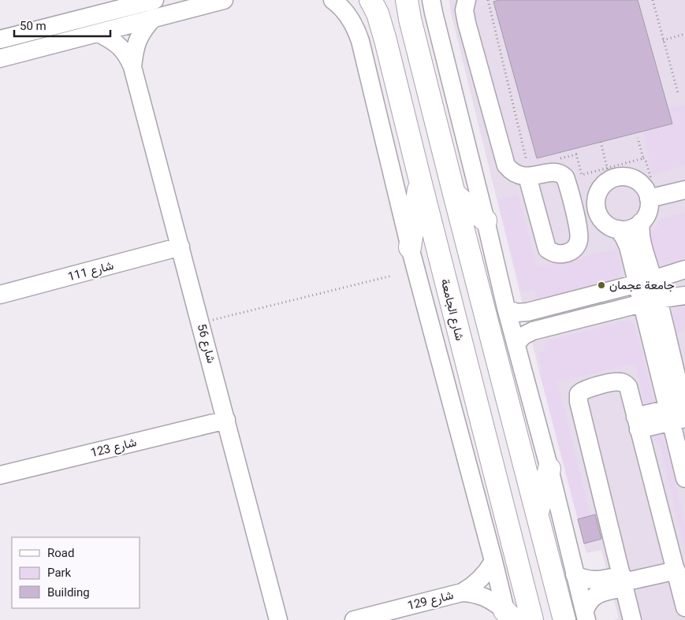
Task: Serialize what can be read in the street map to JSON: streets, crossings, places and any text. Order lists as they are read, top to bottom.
{
  "streets": {
    "main road": ["شارع الجامعة"],
    "street": [
      "شارع 111",
      "شارع 56",
      "شارع 123",
      "شارع 129"
    ]
  },
  "crossings": [
    ["شارع 111", "شارع 56"],
    ["شارع 56", "شارع 123"]
  ],
  "places": ["جامعة عجمان"],
  "legend": ["Road", "Park", "Building"],
  "scale_bar": "50 m"
}
